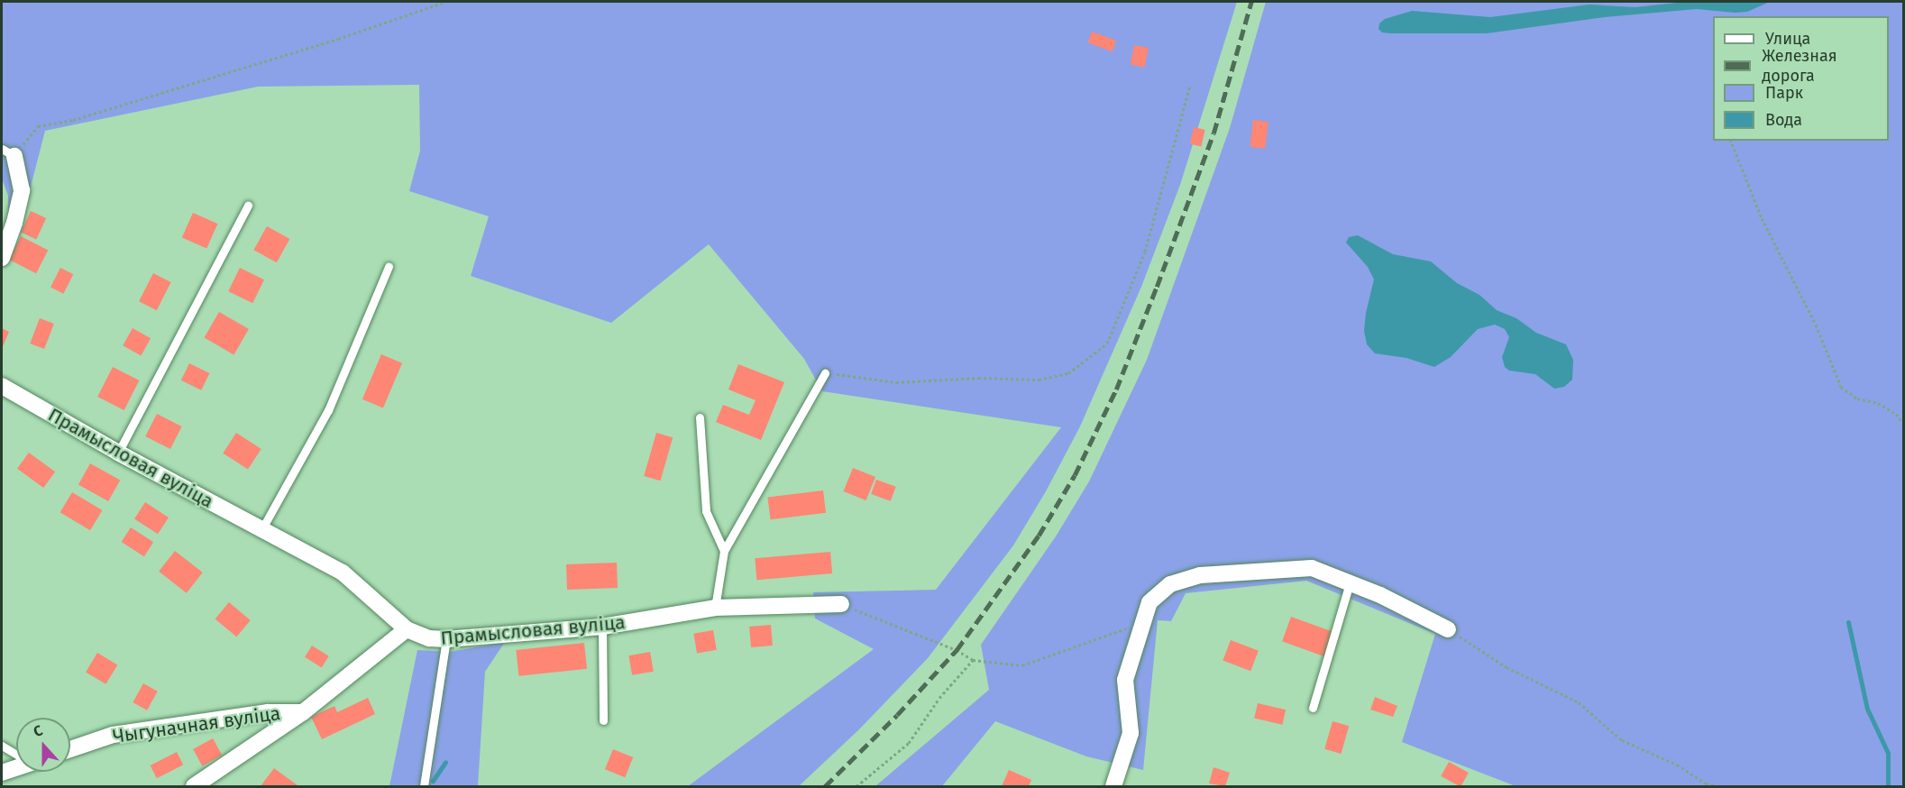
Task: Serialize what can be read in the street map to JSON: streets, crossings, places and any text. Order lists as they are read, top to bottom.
{
  "streets": {
    "street": ["Прамысловая вуліца", "Чыгуначная вуліца"]
  },
  "crossings": [
    ["Прамысловая вуліца", "Чыгуначная вуліца"]
  ],
  "legend": [
    "Улица",
    "Железная дорога",
    "Парк",
    "Вода"
  ],
  "north": "top"
}
